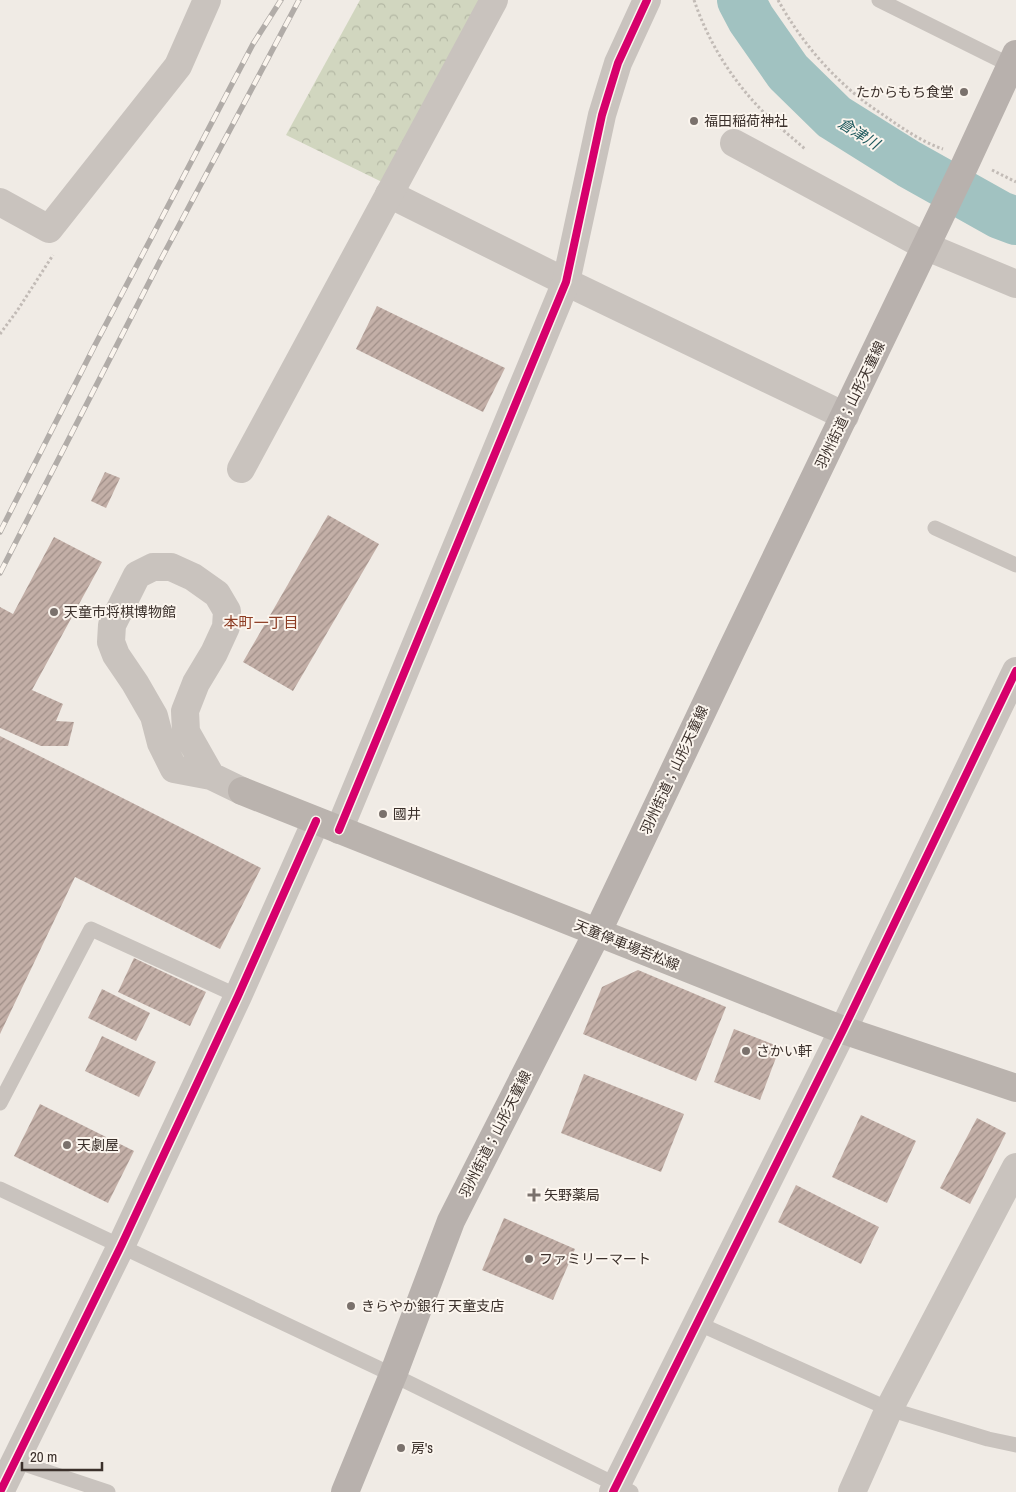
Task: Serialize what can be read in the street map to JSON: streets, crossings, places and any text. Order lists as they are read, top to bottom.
{
  "streets": {
    "main road": ["羽州街道；山形天童線", "天童停車場若松線"]
  },
  "crossings": [
    ["羽州街道；山形天童線", "天童停車場若松線"]
  ],
  "districts": ["本町一丁目"],
  "water": ["倉津川"],
  "places": {
    "other": [
      "たからもち食堂",
      "福田稲荷神社",
      "天童市将棋博物館",
      "國井",
      "さかい軒",
      "天劇屋",
      "ファミリーマート",
      "きらやか銀行 天童支店",
      "房's"
    ],
    "health": ["矢野薬局"]
  },
  "scale_bar": "20 m"
}
